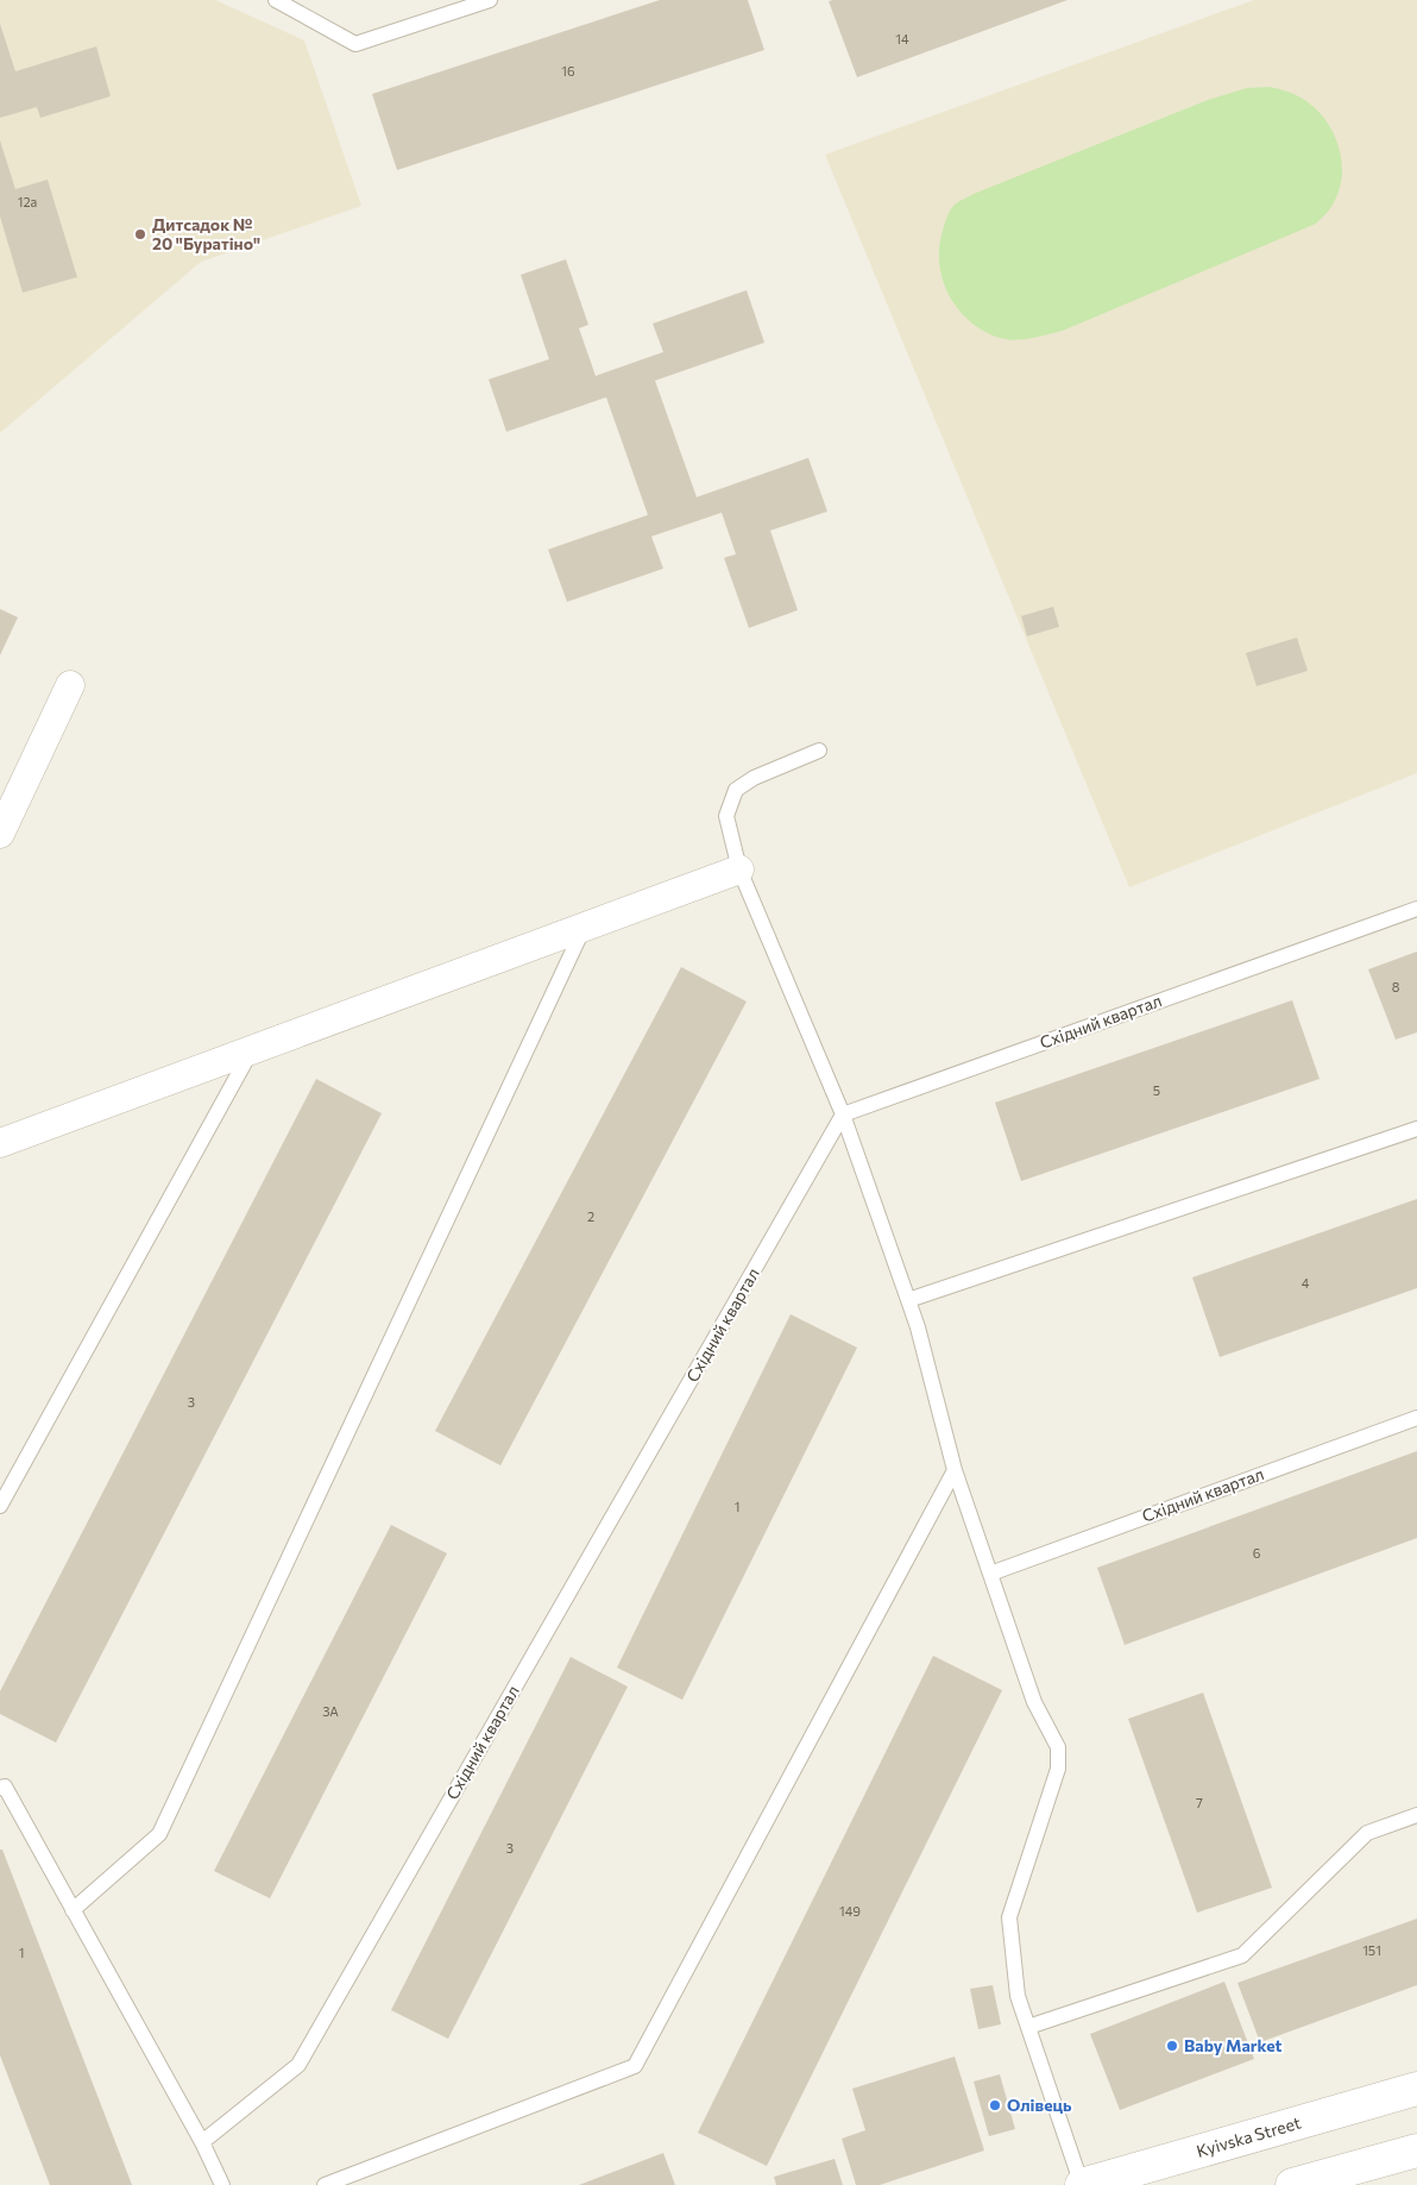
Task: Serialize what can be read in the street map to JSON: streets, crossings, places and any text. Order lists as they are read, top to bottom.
{
  "streets": {
    "street": ["Kyivska Street"],
    "lane": ["Східний квартал"]
  },
  "places": ["Дитсадок № 20 \"Буратіно\"", "Baby Market", "Олівець"],
  "house_numbers": [
    "14",
    "16",
    "12а",
    "8",
    "5",
    "2",
    "4",
    "3",
    "1",
    "6",
    "3А",
    "7",
    "3",
    "149",
    "151",
    "1"
  ]
}
